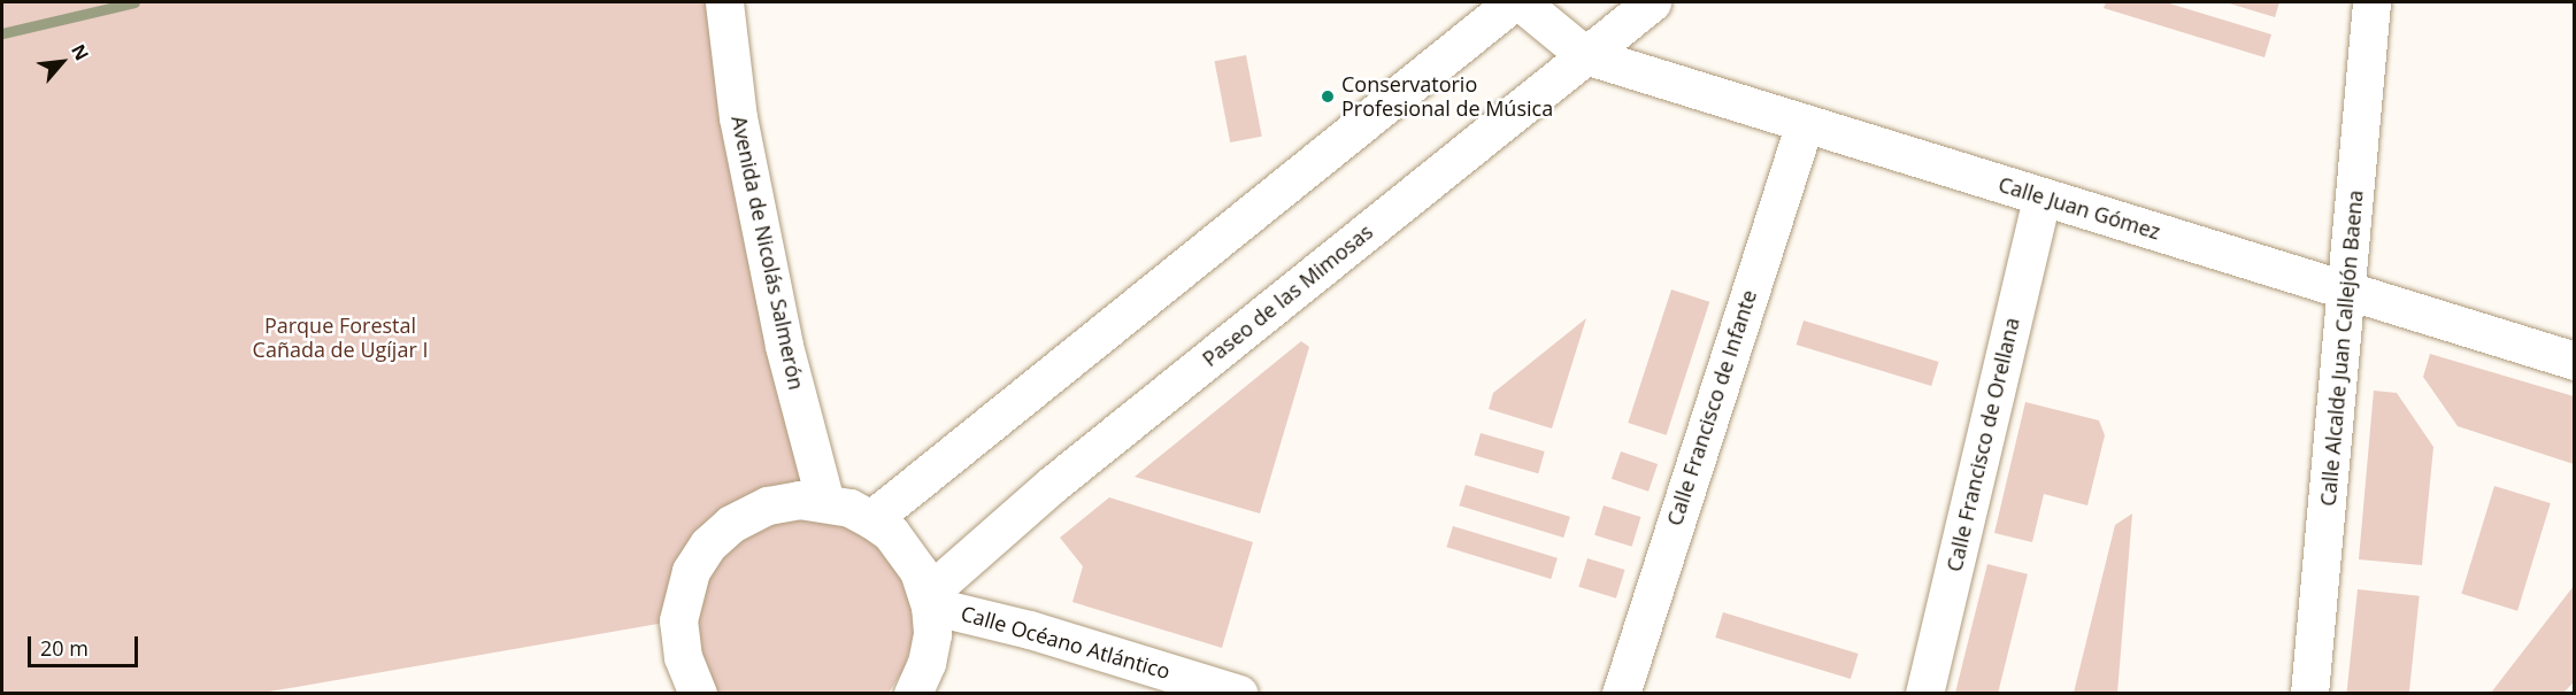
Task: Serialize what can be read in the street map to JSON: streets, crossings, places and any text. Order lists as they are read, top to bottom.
{
  "streets": {
    "street": [
      "Calle Juan Gómez",
      "Avenida de Nicolás Salmerón",
      "Paseo de las Mimosas",
      "Calle Alcalde Juan Callejón Baena",
      "Calle Francisco de Infante",
      "Calle Francisco de Orellana",
      "Calle Océano Atlántico"
    ]
  },
  "crossings": [
    ["Calle Juan Gómez", "Paseo de las Mimosas"],
    ["Calle Juan Gómez", "Calle Alcalde Juan Callejón Baena"],
    ["Calle Juan Gómez", "Calle Francisco de Infante"],
    ["Calle Juan Gómez", "Calle Francisco de Orellana"],
    ["Paseo de las Mimosas", "Calle Océano Atlántico"]
  ],
  "parks": ["Parque Forestal Cañada de Ugíjar I"],
  "places": ["Conservatorio Profesional de Música"],
  "scale_bar": "20 m",
  "north": "top right"
}
